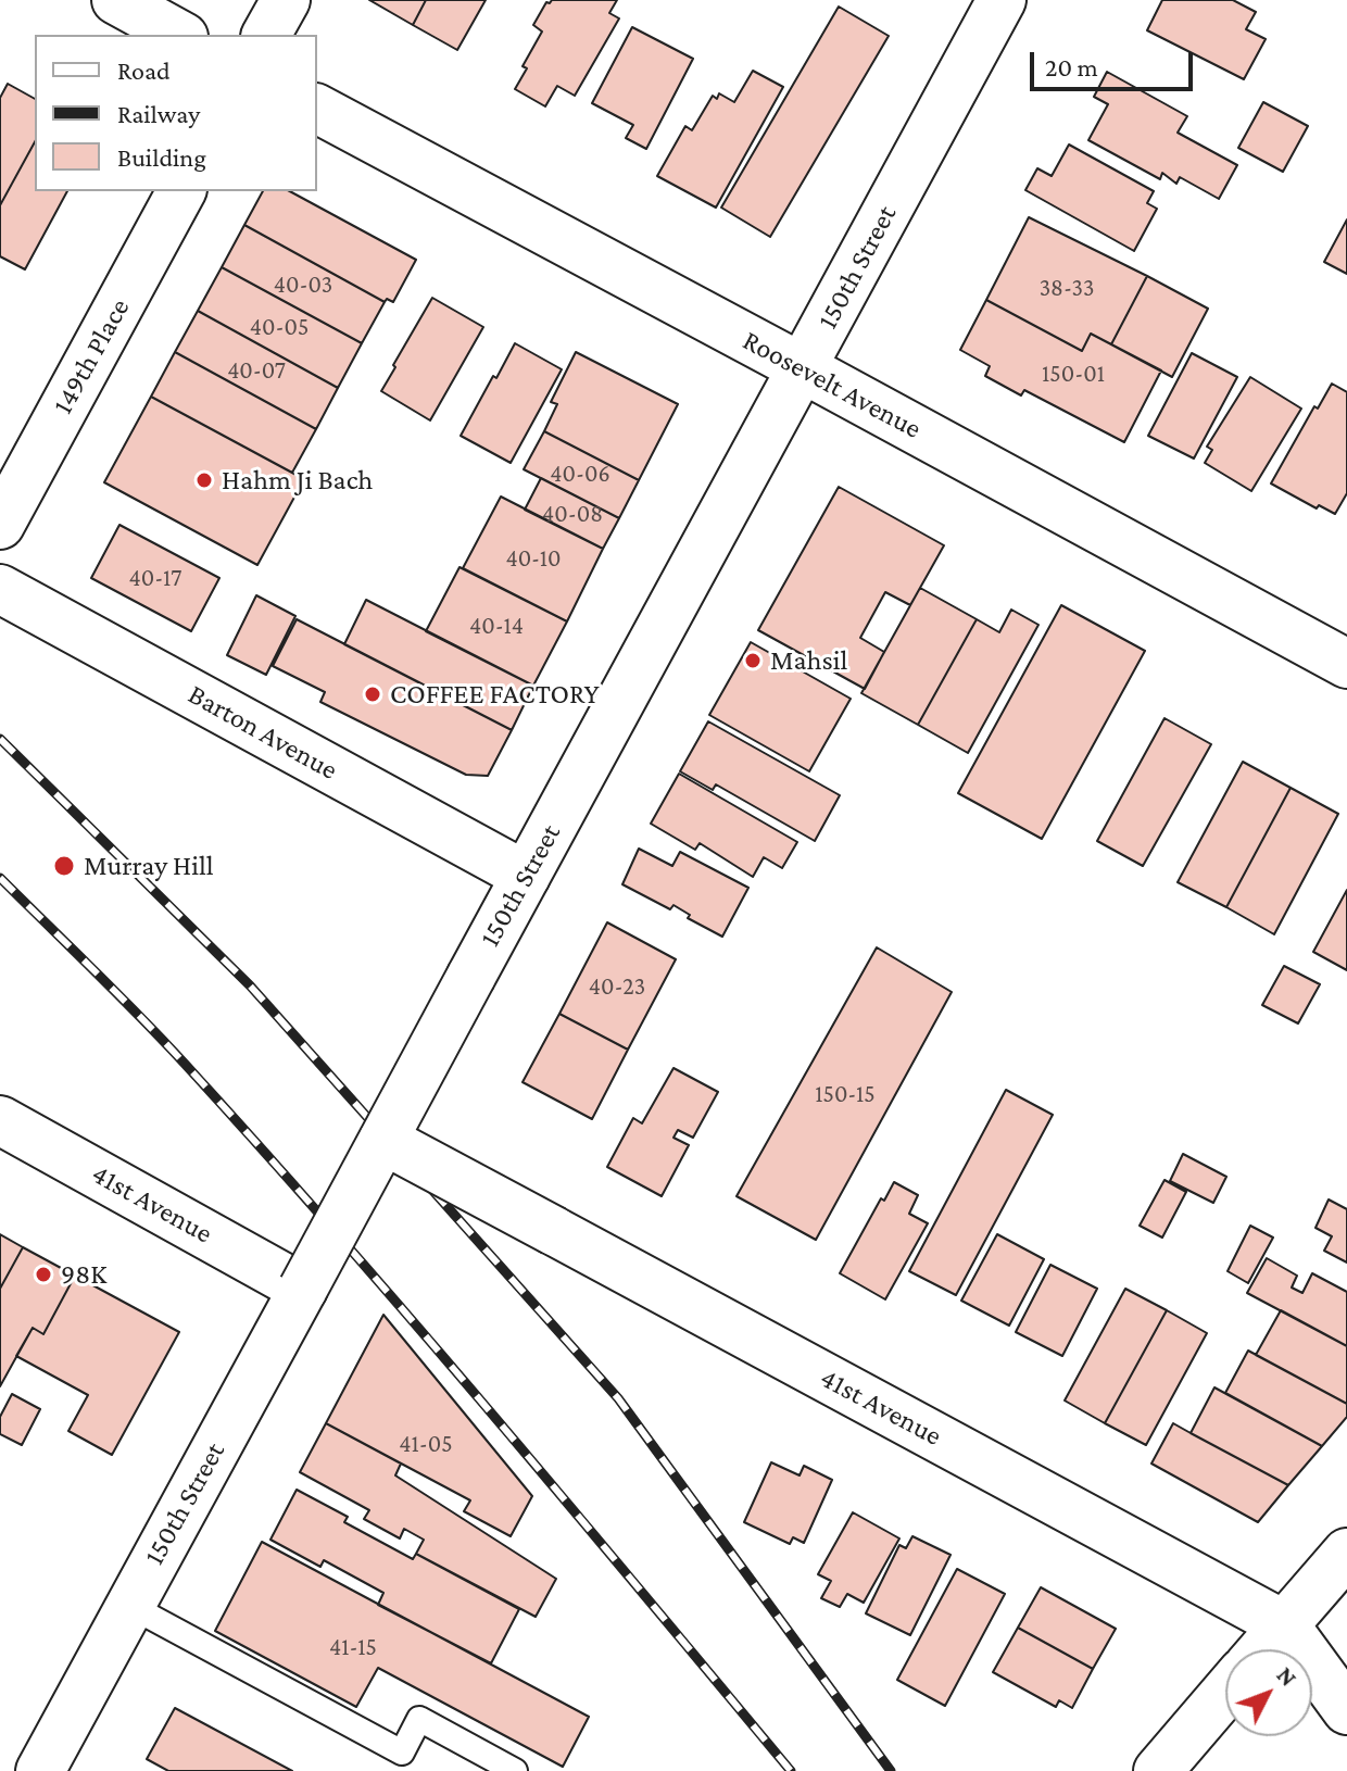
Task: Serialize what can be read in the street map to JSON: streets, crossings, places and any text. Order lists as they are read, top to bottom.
{
  "streets": {
    "street": [
      "150th Street",
      "149th Place",
      "Roosevelt Avenue",
      "Barton Avenue",
      "41st Avenue"
    ]
  },
  "crossings": [
    ["150th Street", "Roosevelt Avenue"],
    ["150th Street", "Barton Avenue"],
    ["150th Street", "41st Avenue"]
  ],
  "places": [
    "Hahm Ji Bach",
    "Mahsil",
    "COFFEE FACTORY",
    "Murray Hill",
    "98K"
  ],
  "house_numbers": [
    "40-03",
    "38-33",
    "40-05",
    "40-07",
    "150-01",
    "40-06",
    "40-08",
    "40-10",
    "40-17",
    "40-14",
    "40-23",
    "150-15",
    "41-05",
    "41-15"
  ],
  "legend": ["Road", "Railway", "Building"],
  "scale_bar": "20 m",
  "north": "top right"
}
